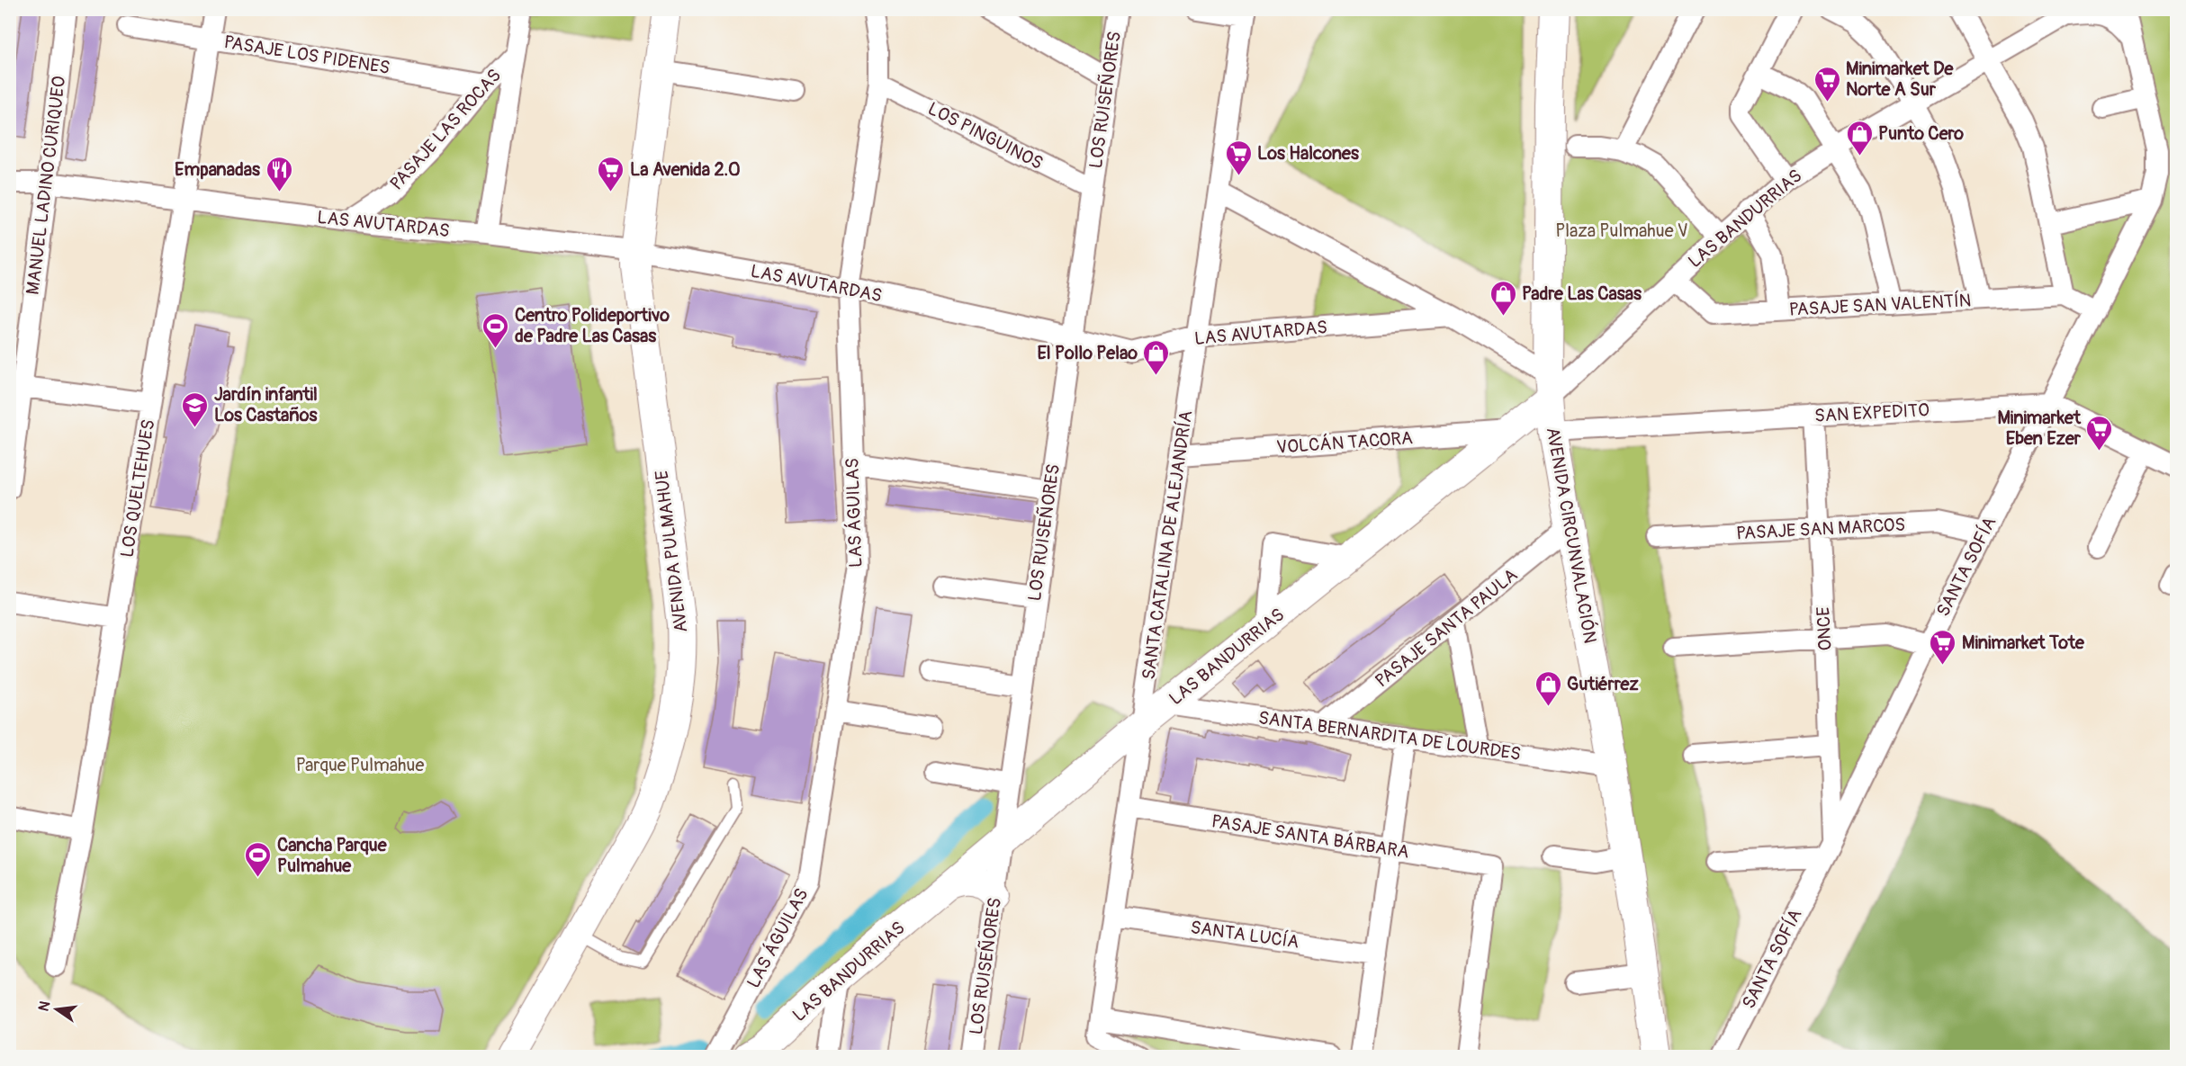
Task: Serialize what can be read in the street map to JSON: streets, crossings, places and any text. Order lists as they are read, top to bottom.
{
  "streets": {
    "street": [
      "PASAJE LOS PIDENES",
      "LOS RUISEÑORES",
      "PASAJE LAS ROCAS",
      "LOS PINGUINOS",
      "MANUEL LADINO CURIQUEO",
      "LAS BANDURRIAS",
      "LAS AVUTARDAS",
      "PASAJE SAN VALENTÍN",
      "SAN EXPEDITO",
      "VOLCÁN TACORA",
      "LOS QUELTEHUES",
      "LAS ÁGUILAS",
      "PASAJE SAN MARCOS",
      "AVENIDA CIRCUNVALACIÓN",
      "SANTA CATALINA DE ALEJANDRÍA",
      "AVENIDA PULMAHUE",
      "SANTA SOFÍA",
      "PASAJE SANTA PAULA",
      "ONCE",
      "SANTA BERNARDITA DE LOURDES",
      "PASAJE SANTA BÁRBARA",
      "SANTA LUCÍA"
    ]
  },
  "crossings": [
    ["PASAJE LOS PIDENES", "PASAJE LAS ROCAS"],
    ["PASAJE LOS PIDENES", "LOS QUELTEHUES"],
    ["LOS RUISEÑORES", "LOS PINGUINOS"],
    ["LOS RUISEÑORES", "LAS BANDURRIAS"],
    ["LOS RUISEÑORES", "LAS AVUTARDAS"],
    ["PASAJE LAS ROCAS", "LAS AVUTARDAS"],
    ["LOS PINGUINOS", "LAS ÁGUILAS"],
    ["MANUEL LADINO CURIQUEO", "LAS AVUTARDAS"],
    ["LAS BANDURRIAS", "PASAJE SAN VALENTÍN"],
    ["LAS BANDURRIAS", "VOLCÁN TACORA"],
    ["LAS BANDURRIAS", "AVENIDA CIRCUNVALACIÓN"],
    ["LAS BANDURRIAS", "SANTA CATALINA DE ALEJANDRÍA"],
    ["LAS BANDURRIAS", "SANTA SOFÍA"],
    ["LAS BANDURRIAS", "SANTA BERNARDITA DE LOURDES"],
    ["LAS AVUTARDAS", "LOS QUELTEHUES"],
    ["LAS AVUTARDAS", "LAS ÁGUILAS"],
    ["LAS AVUTARDAS", "SANTA CATALINA DE ALEJANDRÍA"],
    ["LAS AVUTARDAS", "AVENIDA PULMAHUE"],
    ["SAN EXPEDITO", "AVENIDA CIRCUNVALACIÓN"],
    ["SAN EXPEDITO", "SANTA SOFÍA"],
    ["SAN EXPEDITO", "ONCE"],
    ["VOLCÁN TACORA", "SANTA CATALINA DE ALEJANDRÍA"],
    ["PASAJE SAN MARCOS", "SANTA SOFÍA"],
    ["PASAJE SAN MARCOS", "ONCE"],
    ["AVENIDA CIRCUNVALACIÓN", "PASAJE SANTA PAULA"],
    ["AVENIDA CIRCUNVALACIÓN", "SANTA BERNARDITA DE LOURDES"],
    ["SANTA CATALINA DE ALEJANDRÍA", "PASAJE SANTA BÁRBARA"],
    ["SANTA CATALINA DE ALEJANDRÍA", "SANTA LUCÍA"],
    ["SANTA SOFÍA", "ONCE"],
    ["PASAJE SANTA PAULA", "SANTA BERNARDITA DE LOURDES"]
  ],
  "parks": ["Plaza Pulmahue V", "Parque Pulmahue"],
  "places": {
    "supermarket": [
      "Minimarket De Norte A Sur",
      "Los Halcones",
      "La Avenida 2.0",
      "Minimarket Eben Ezer",
      "Minimarket Tote"
    ],
    "shop": [
      "Punto Cero",
      "Padre Las Casas",
      "El Pollo Pelao",
      "Gutiérrez"
    ],
    "restaurant": ["Empanadas"],
    "sports": ["Centro Polideportivo de Padre Las Casas", "Cancha Parque Pulmahue"],
    "school or university": ["Jardín infantil Los Castaños"]
  },
  "north": "left"
}
